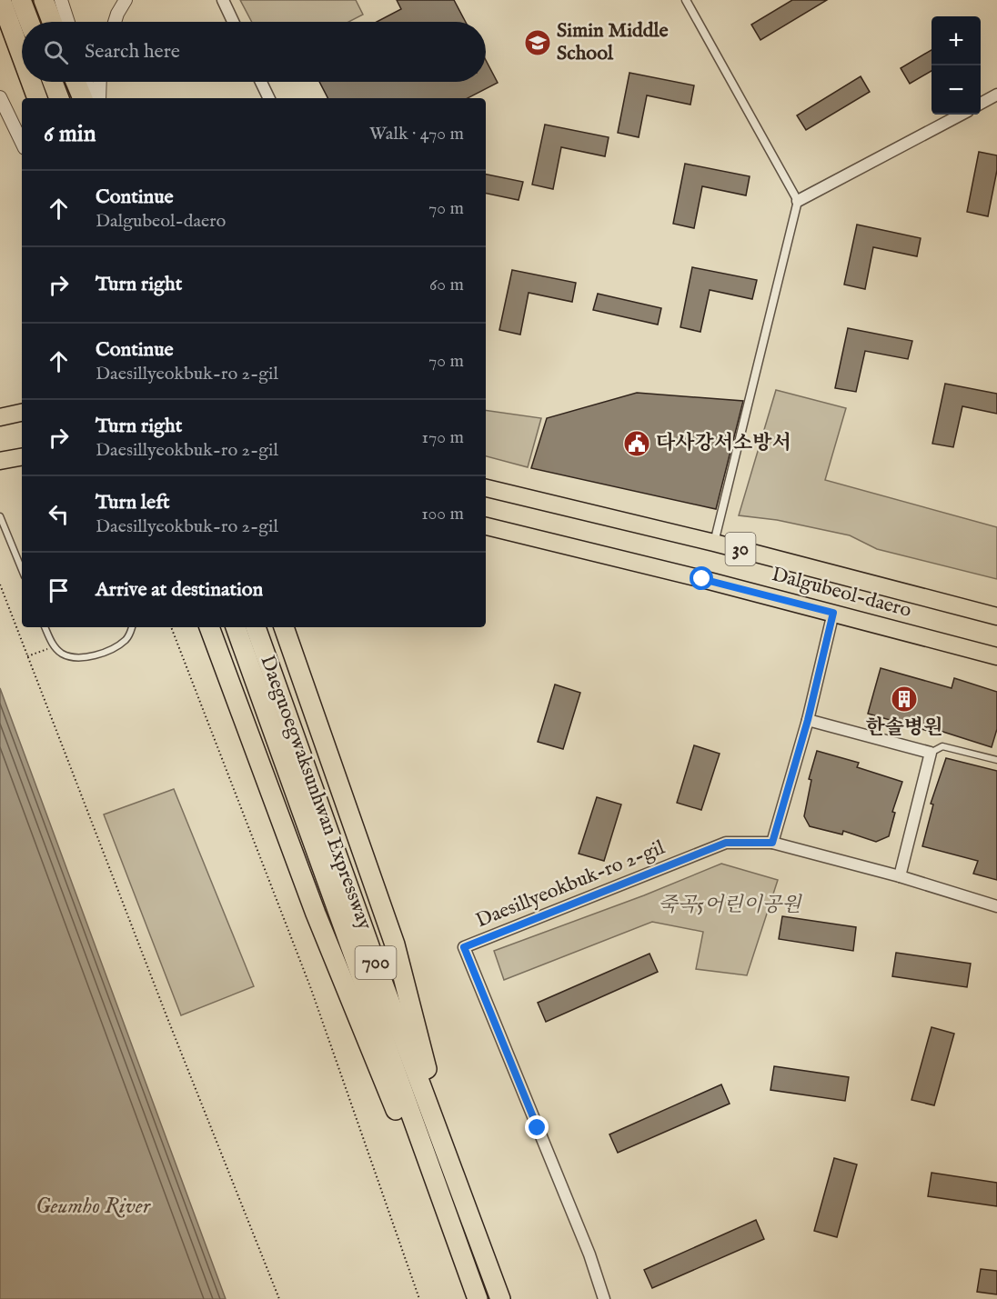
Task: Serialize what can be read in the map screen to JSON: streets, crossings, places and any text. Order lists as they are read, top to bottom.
{
  "streets": {
    "highway": ["Daeguoegwaksunhwan Expressway", "700"],
    "main road": ["30", "Dalgubeol-daero"],
    "street": ["Daesillyeokbuk-ro 2-gil"]
  },
  "water": ["Geumho River"],
  "parks": ["죽곡5어린이공원"],
  "places": {
    "school or university": ["Simin Middle School"],
    "public building": ["다사강서소방서"],
    "building": ["한솔병원"]
  },
  "page": {
    "map_buttons": ["+", "−"],
    "search": "Search here",
    "heading": ["6 min", "Walk · 470 m"],
    "list": [
      ["Continue", "Dalgubeol-daero", "70 m"],
      ["Turn right", "60 m"],
      ["Continue", "Daesillyeokbuk-ro 2-gil", "70 m"],
      ["Turn right", "Daesillyeokbuk-ro 2-gil", "170 m"],
      ["Turn left", "Daesillyeokbuk-ro 2-gil", "100 m"],
      "Arrive at destination"
    ]
  }
}
